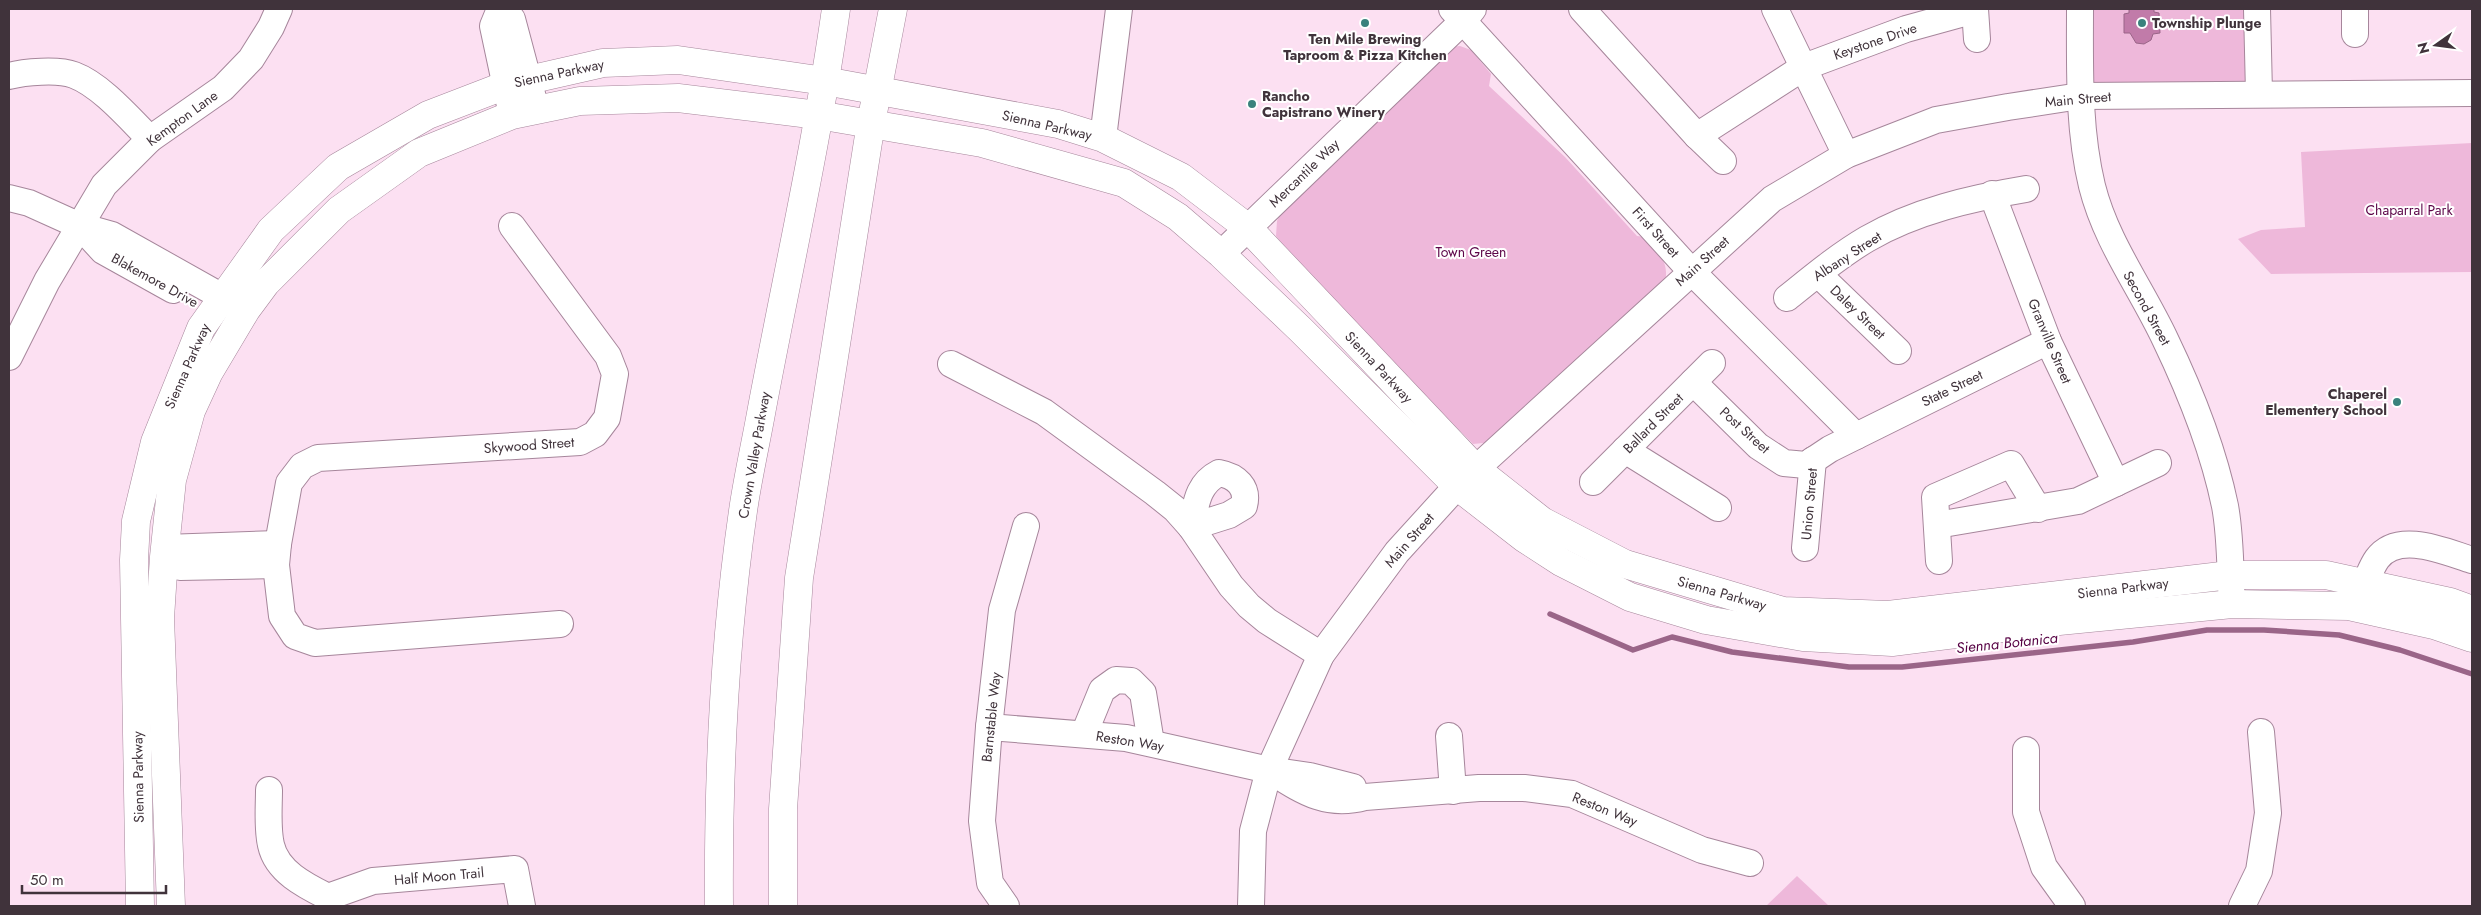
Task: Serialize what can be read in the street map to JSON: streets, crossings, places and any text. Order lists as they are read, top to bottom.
{
  "streets": {
    "main road": ["Sienna Parkway", "Crown Valley Parkway"],
    "street": [
      "Keystone Drive",
      "Main Street",
      "Kempton Lane",
      "Mercantile Way",
      "First Street",
      "Albany Street",
      "Blakemore Drive",
      "Second Street",
      "Daley Street",
      "Granville Street",
      "State Street",
      "Ballard Street",
      "Post Street",
      "Skywood Street",
      "Union Street",
      "Barnstable Way",
      "Reston Way",
      "Half Moon Trail"
    ]
  },
  "crossings": [
    ["Sienna Parkway", "Main Street"],
    ["Sienna Parkway", "Mercantile Way"],
    ["Sienna Parkway", "Blakemore Drive"],
    ["Sienna Parkway", "Second Street"],
    ["Sienna Parkway", "Crown Valley Parkway"],
    ["Main Street", "First Street"],
    ["Main Street", "Second Street"],
    ["Main Street", "Reston Way"],
    ["Kempton Lane", "Blakemore Drive"],
    ["Mercantile Way", "First Street"],
    ["First Street", "State Street"],
    ["First Street", "Post Street"],
    ["Albany Street", "Daley Street"],
    ["Albany Street", "Granville Street"],
    ["Granville Street", "State Street"],
    ["State Street", "Post Street"],
    ["Ballard Street", "Post Street"],
    ["Post Street", "Union Street"],
    ["Barnstable Way", "Reston Way"]
  ],
  "water": ["Sienna Botanica"],
  "parks": ["Chaparral Park", "Town Green"],
  "places": [
    "Ten Mile Brewing Taproom & Pizza Kitchen",
    "Township Plunge",
    "Rancho Capistrano Winery",
    "Chaperel Elementery School"
  ],
  "scale_bar": "50 m",
  "north": "left"
}
